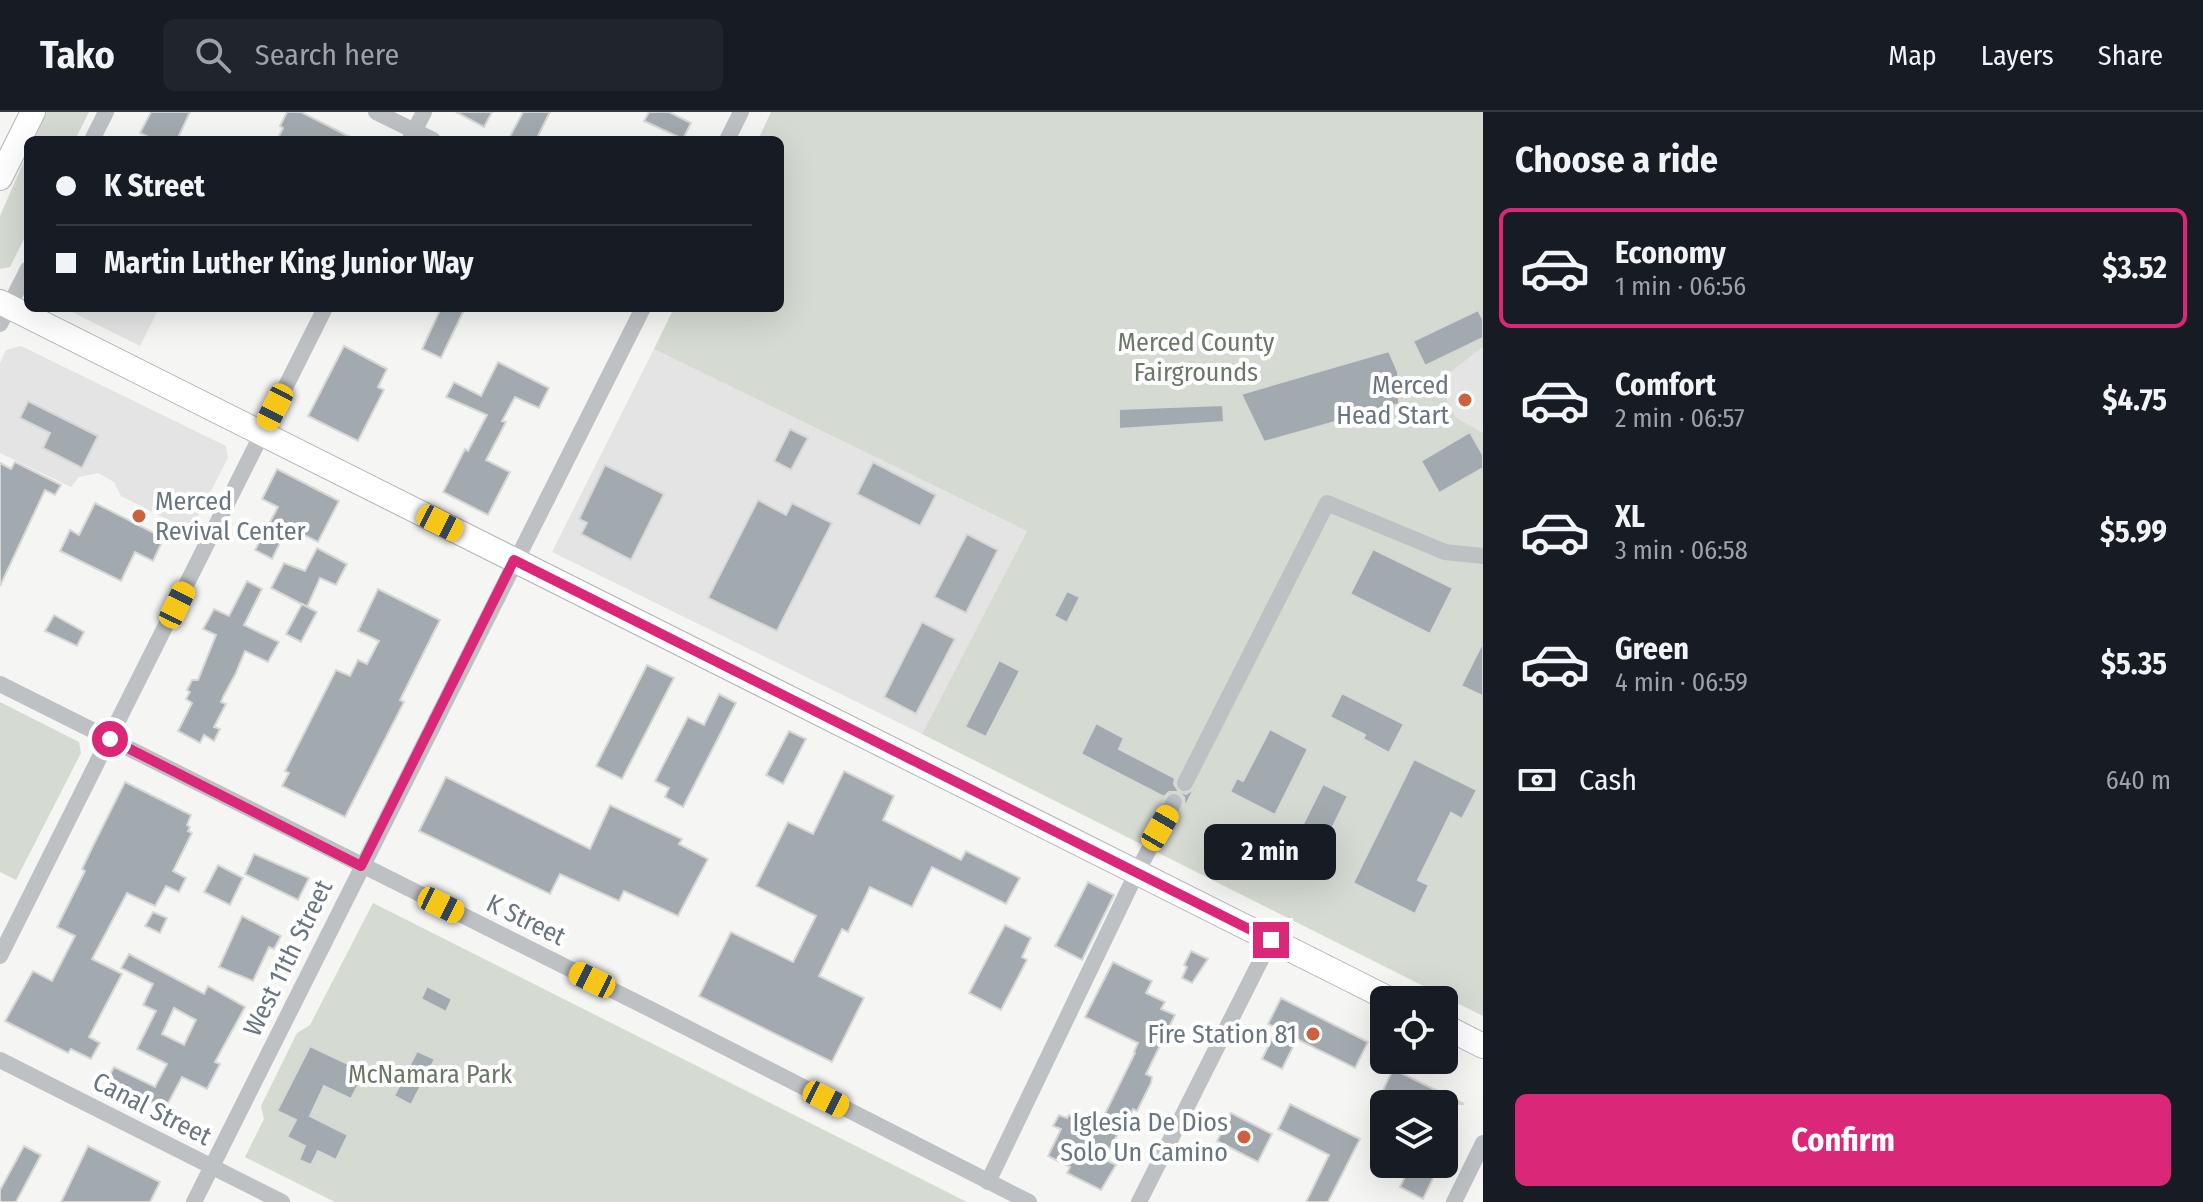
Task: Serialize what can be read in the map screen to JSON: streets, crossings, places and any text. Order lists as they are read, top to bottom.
{
  "streets": {
    "street": ["K Street", "West 11th Street", "Canal Street"]
  },
  "crossings": [
    ["K Street", "West 11th Street"],
    ["West 11th Street", "Canal Street"]
  ],
  "parks": ["Merced County Fairgrounds", "McNamara Park"],
  "places": [
    "Merced Head Start",
    "Merced Revival Center",
    "Fire Station 81",
    "Iglesia De Dios Solo Un Camino"
  ],
  "page": {
    "header": "Tako",
    "search": "Search here",
    "nav": ["Map", "Layers", "Share"],
    "heading": "Choose a ride",
    "banner": ["K Street", "Martin Luther King Junior Way"],
    "list": [
      {
        "name": "Economy",
        "note": "1 min · 06:56",
        "value": "$3.52"
      },
      {
        "name": "Comfort",
        "note": "2 min · 06:57",
        "value": "$4.75"
      },
      {
        "name": "XL",
        "note": "3 min · 06:58",
        "value": "$5.99"
      },
      {
        "name": "Green",
        "note": "4 min · 06:59",
        "value": "$5.35"
      }
    ],
    "pay": ["Cash", "640 m"],
    "bubble": "2 min",
    "buttons": "Confirm"
  }
}
